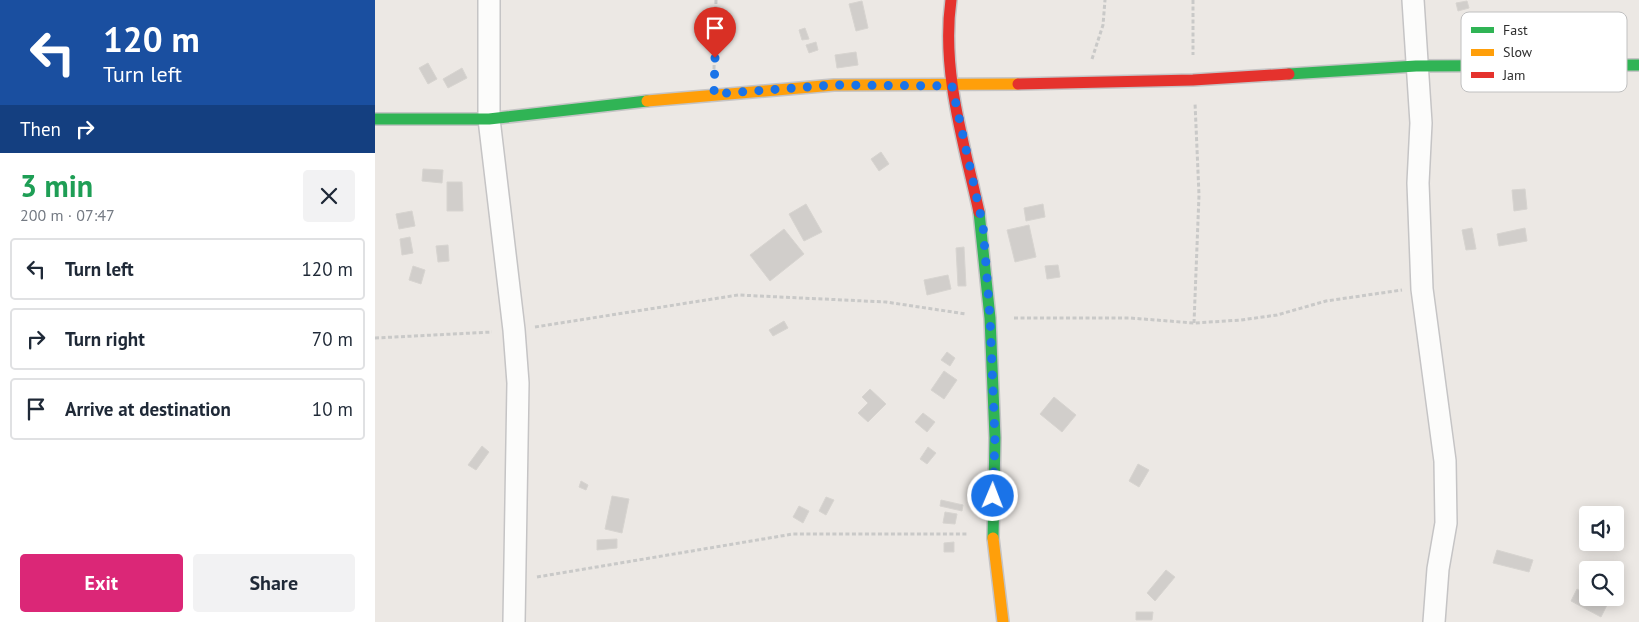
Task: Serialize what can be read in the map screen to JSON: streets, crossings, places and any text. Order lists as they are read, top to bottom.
{
  "legend": ["Fast", "Slow", "Jam"],
  "page": {
    "turn": ["120 m", "Turn left"],
    "then": "Then",
    "heading": ["3 min", "200 m · 07:47"],
    "list": [
      {
        "name": "Turn left",
        "value": "120 m"
      },
      {
        "name": "Turn right",
        "value": "70 m"
      },
      {
        "name": "Arrive at destination",
        "value": "10 m"
      }
    ],
    "buttons": ["Exit", "Share"]
  }
}
